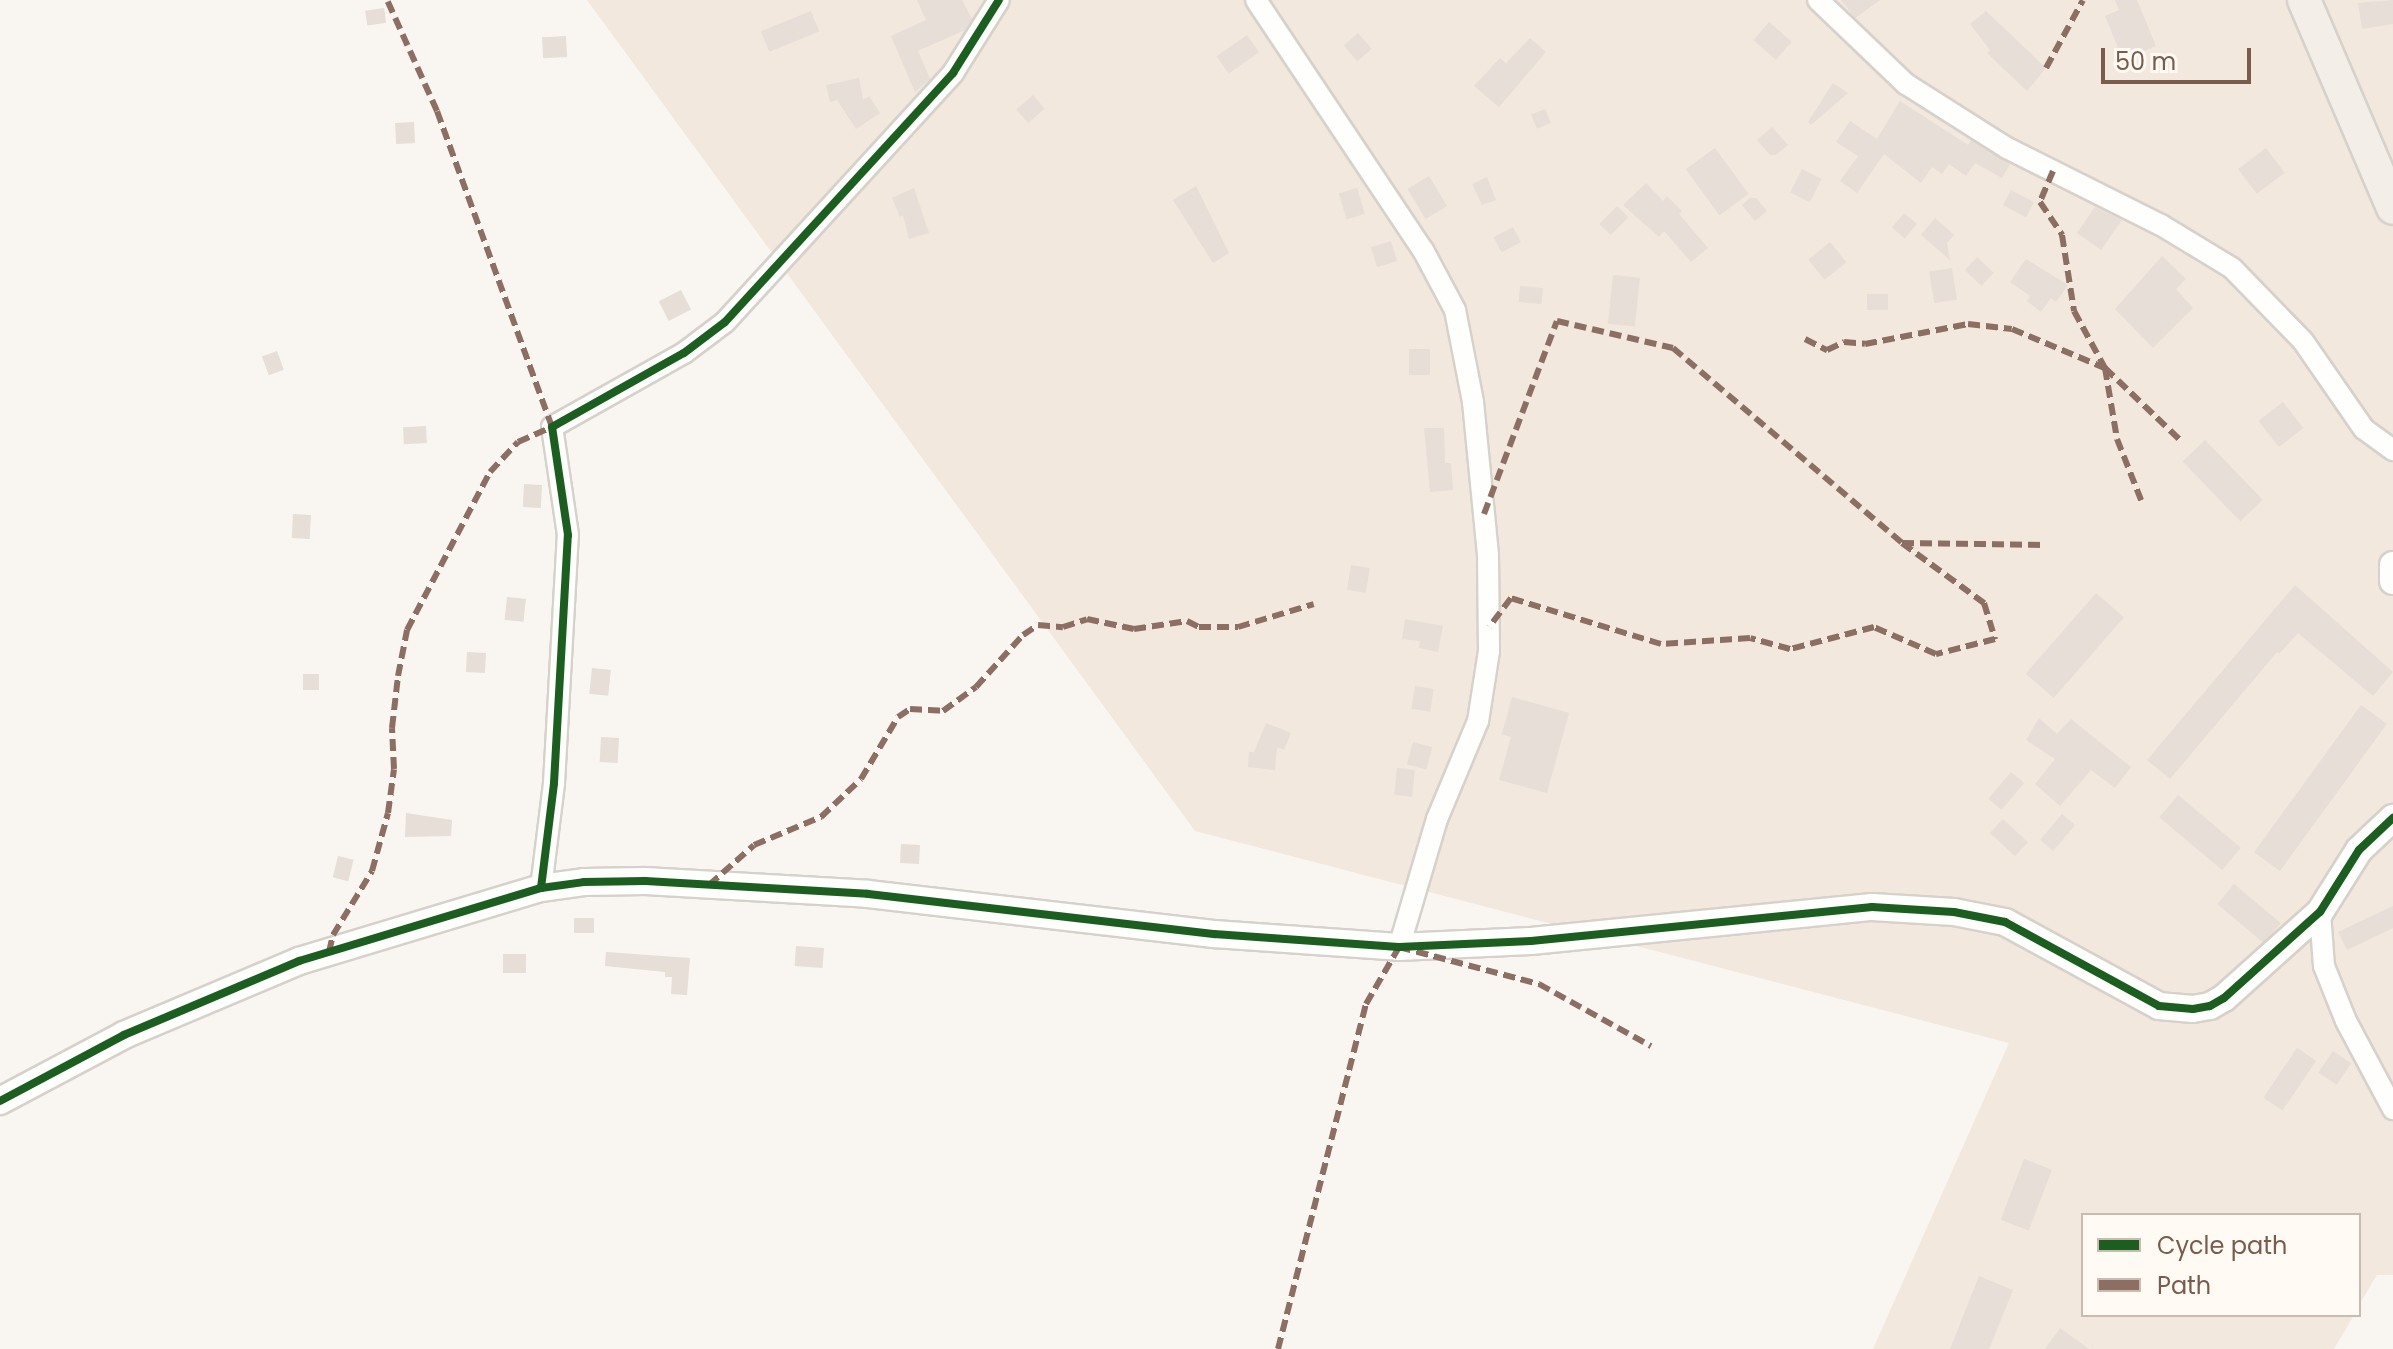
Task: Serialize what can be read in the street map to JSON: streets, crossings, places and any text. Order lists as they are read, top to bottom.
{
  "legend": ["Cycle path", "Path"],
  "scale_bar": "50 m"
}
